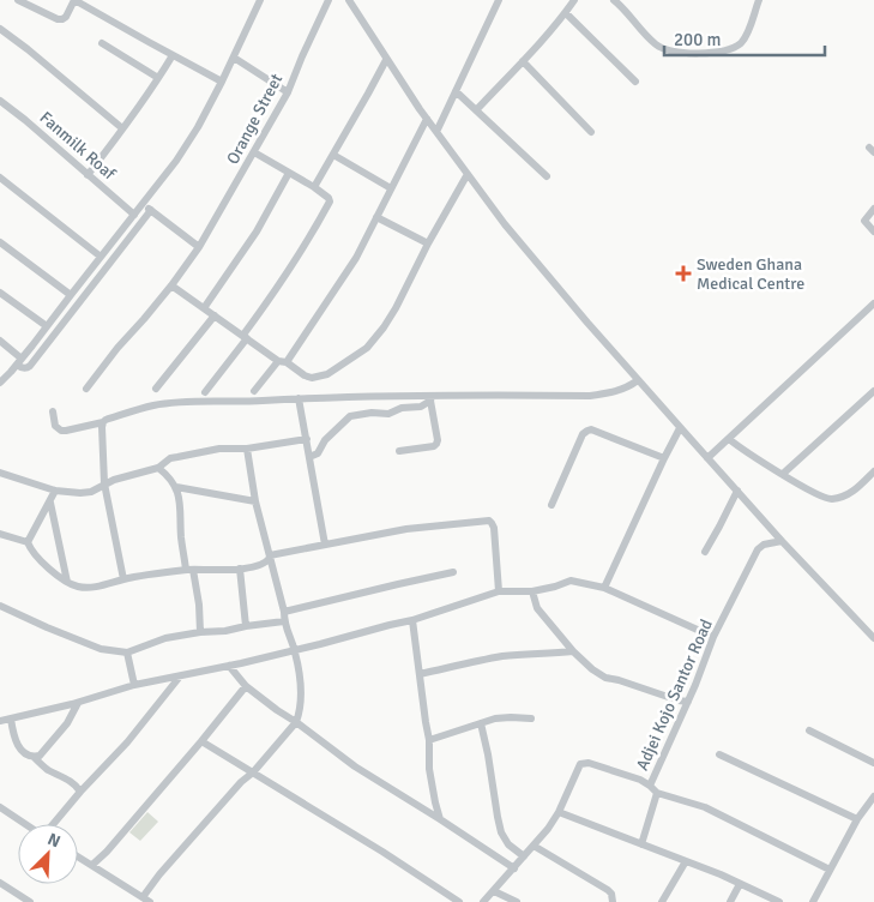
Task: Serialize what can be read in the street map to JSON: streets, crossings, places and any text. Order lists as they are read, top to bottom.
{
  "streets": {
    "street": ["Orange Street", "Fanmilk Roaf", "Adjei Kojo Santor Road"]
  },
  "places": {
    "health": ["Sweden Ghana Medical Centre"]
  },
  "scale_bar": "200 m",
  "north": "top right"
}
